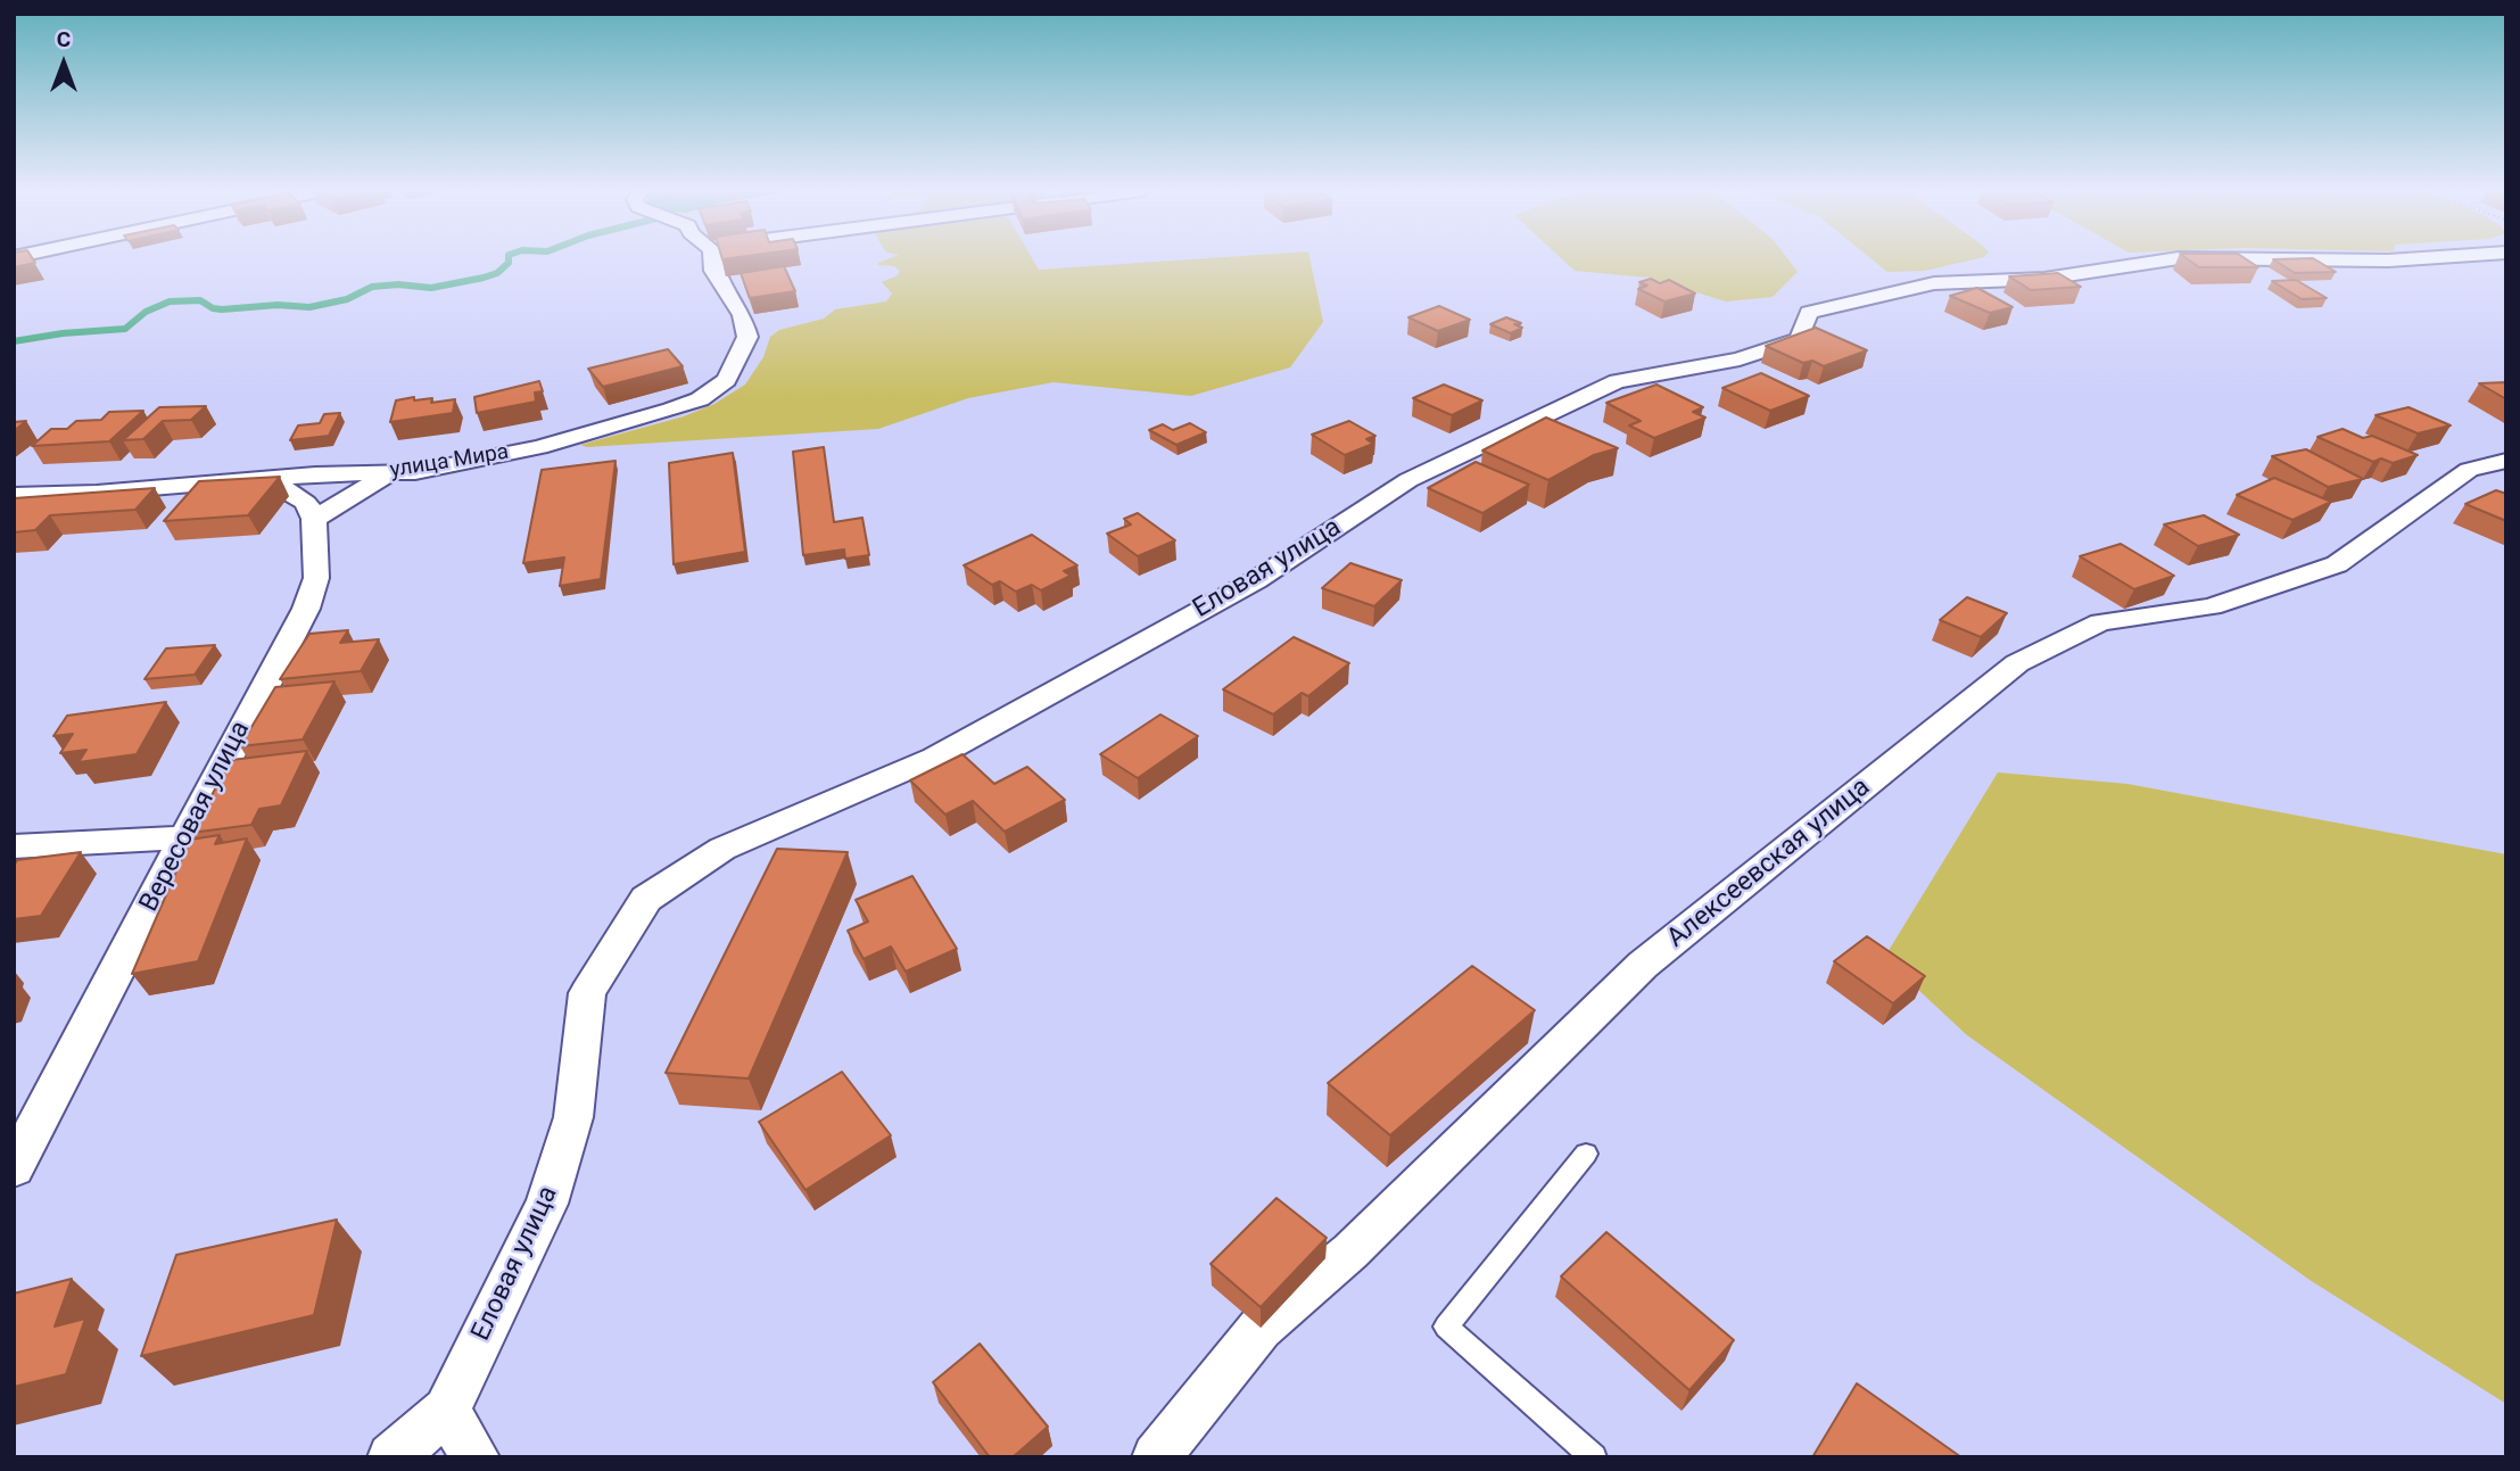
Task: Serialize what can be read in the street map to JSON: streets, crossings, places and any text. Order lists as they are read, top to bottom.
{
  "streets": {
    "street": [
      "улица Мира",
      "Еловая улица",
      "Вересовая улица",
      "Алексеевская улица"
    ]
  },
  "north": "top"
}
